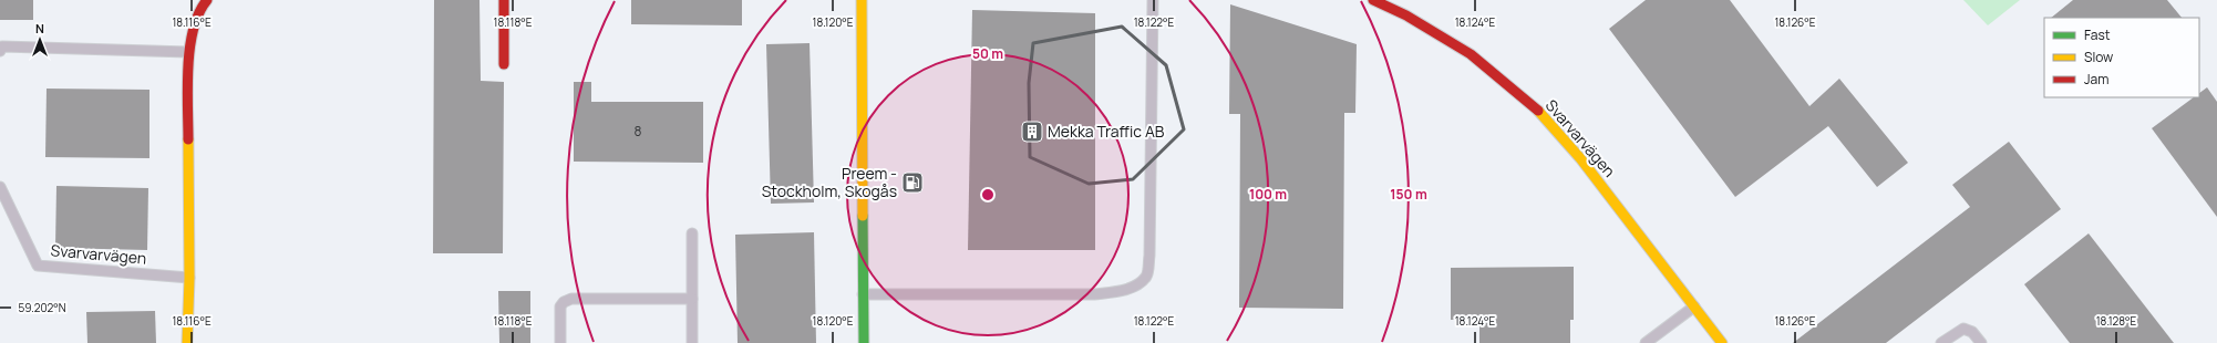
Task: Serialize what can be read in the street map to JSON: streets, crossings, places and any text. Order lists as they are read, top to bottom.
{
  "streets": {
    "street": ["Svarvarvägen"]
  },
  "places": {
    "building": ["Mekka Traffic AB"],
    "fuel station": ["Preem - Stockholm, Skogås"]
  },
  "house_numbers": ["8"],
  "legend": ["Fast", "Slow", "Jam"],
  "north": "top",
  "coordinates": [
    "18.116°E",
    "18.118°E",
    "18.120°E",
    "18.122°E",
    "18.124°E",
    "18.126°E",
    "59.202°N",
    "18.128°E"
  ],
  "rings": ["50 m", "100 m", "150 m"]
}
